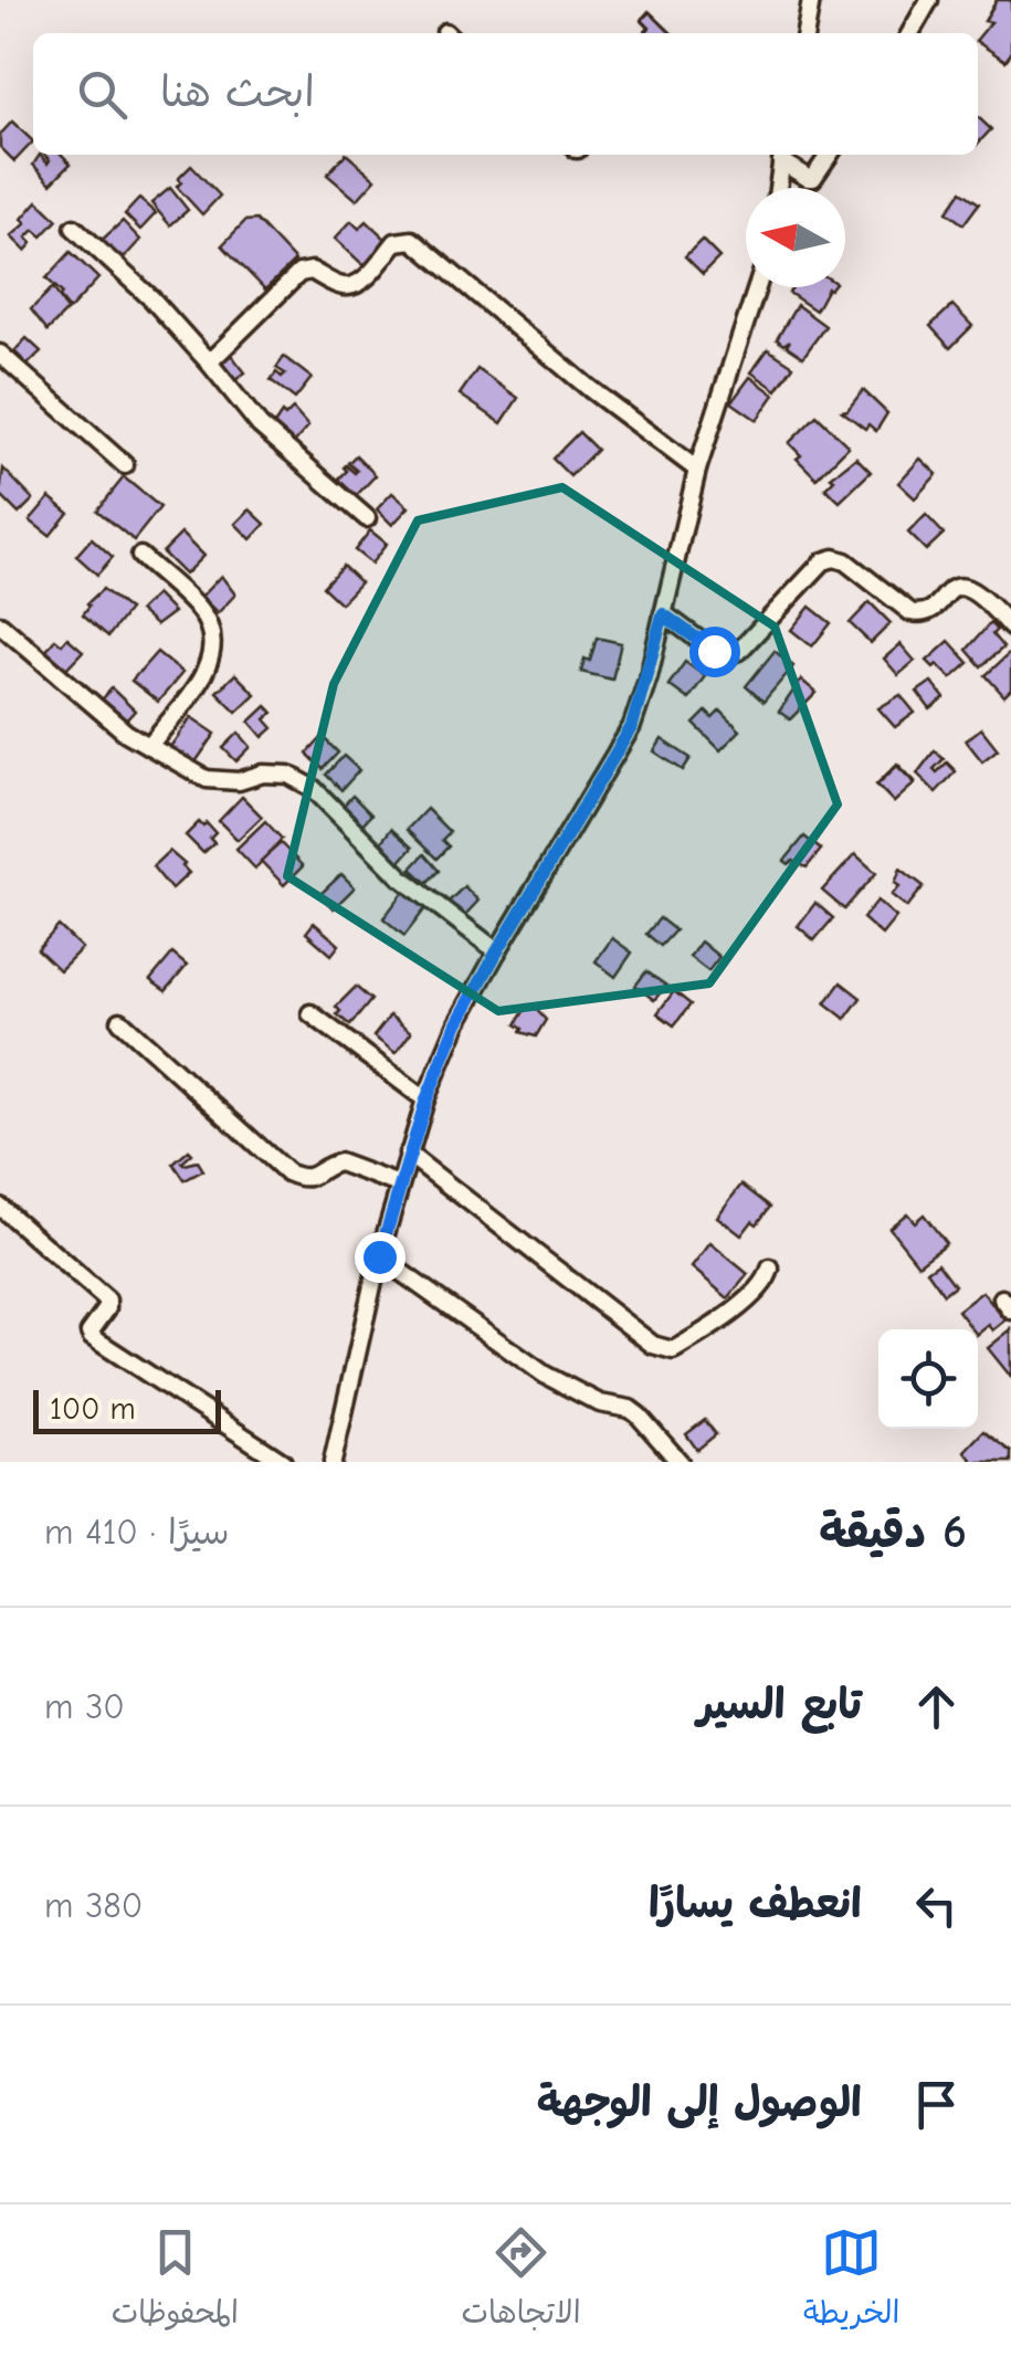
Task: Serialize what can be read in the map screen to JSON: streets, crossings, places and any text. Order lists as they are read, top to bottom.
{
  "scale_bar": "100 m",
  "north": "left",
  "page": {
    "search": "ابحث هنا",
    "scale": "100 m",
    "heading": ["6 دقيقة", "سيرًا · 410 m"],
    "list": [
      ["تابع السير", "30 m"],
      ["انعطف يسارًا", "380 m"],
      "الوصول إلى الوجهة"
    ],
    "nav": ["الخريطة", "الاتجاهات", "المحفوظات"]
  }
}
